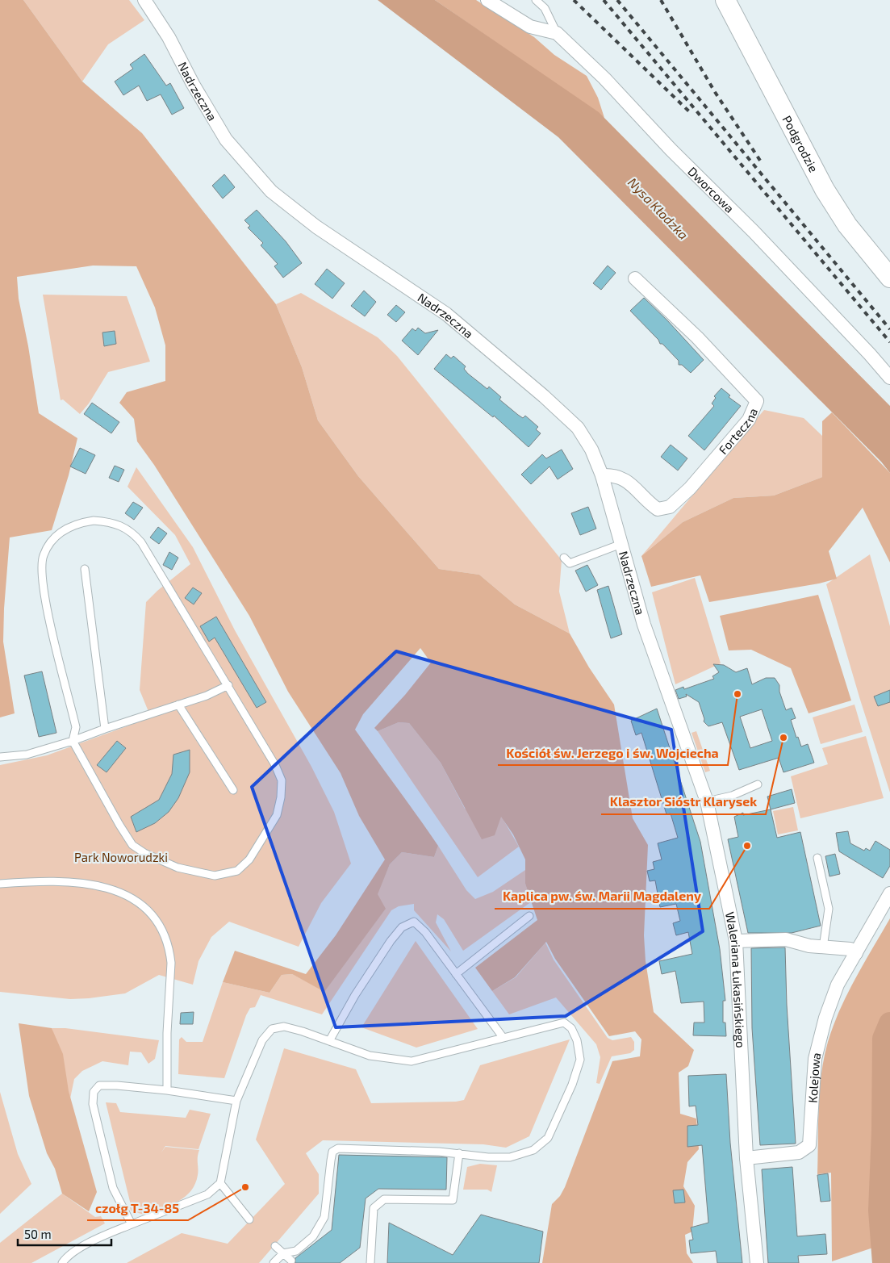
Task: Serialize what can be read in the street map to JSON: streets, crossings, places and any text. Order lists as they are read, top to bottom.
{
  "streets": {
    "main road": ["Podgrodzie"],
    "street": [
      "Nadrzeczna",
      "Dworcowa",
      "Forteczna",
      "Waleriana Łukasińskiego",
      "Kolejowa"
    ]
  },
  "crossings": [
    ["Nadrzeczna", "Forteczna"],
    ["Nadrzeczna", "Waleriana Łukasińskiego"],
    ["Waleriana Łukasińskiego", "Kolejowa"]
  ],
  "water": ["Nysa Kłodzka"],
  "parks": ["Park Noworudzki"],
  "places": [
    "Kościół św. Jerzego i św. Wojciecha",
    "Klasztor Sióstr Klarysek",
    "Kaplica pw. św. Marii Magdaleny",
    "czołg T-34-85"
  ],
  "scale_bar": "50 m"
}
